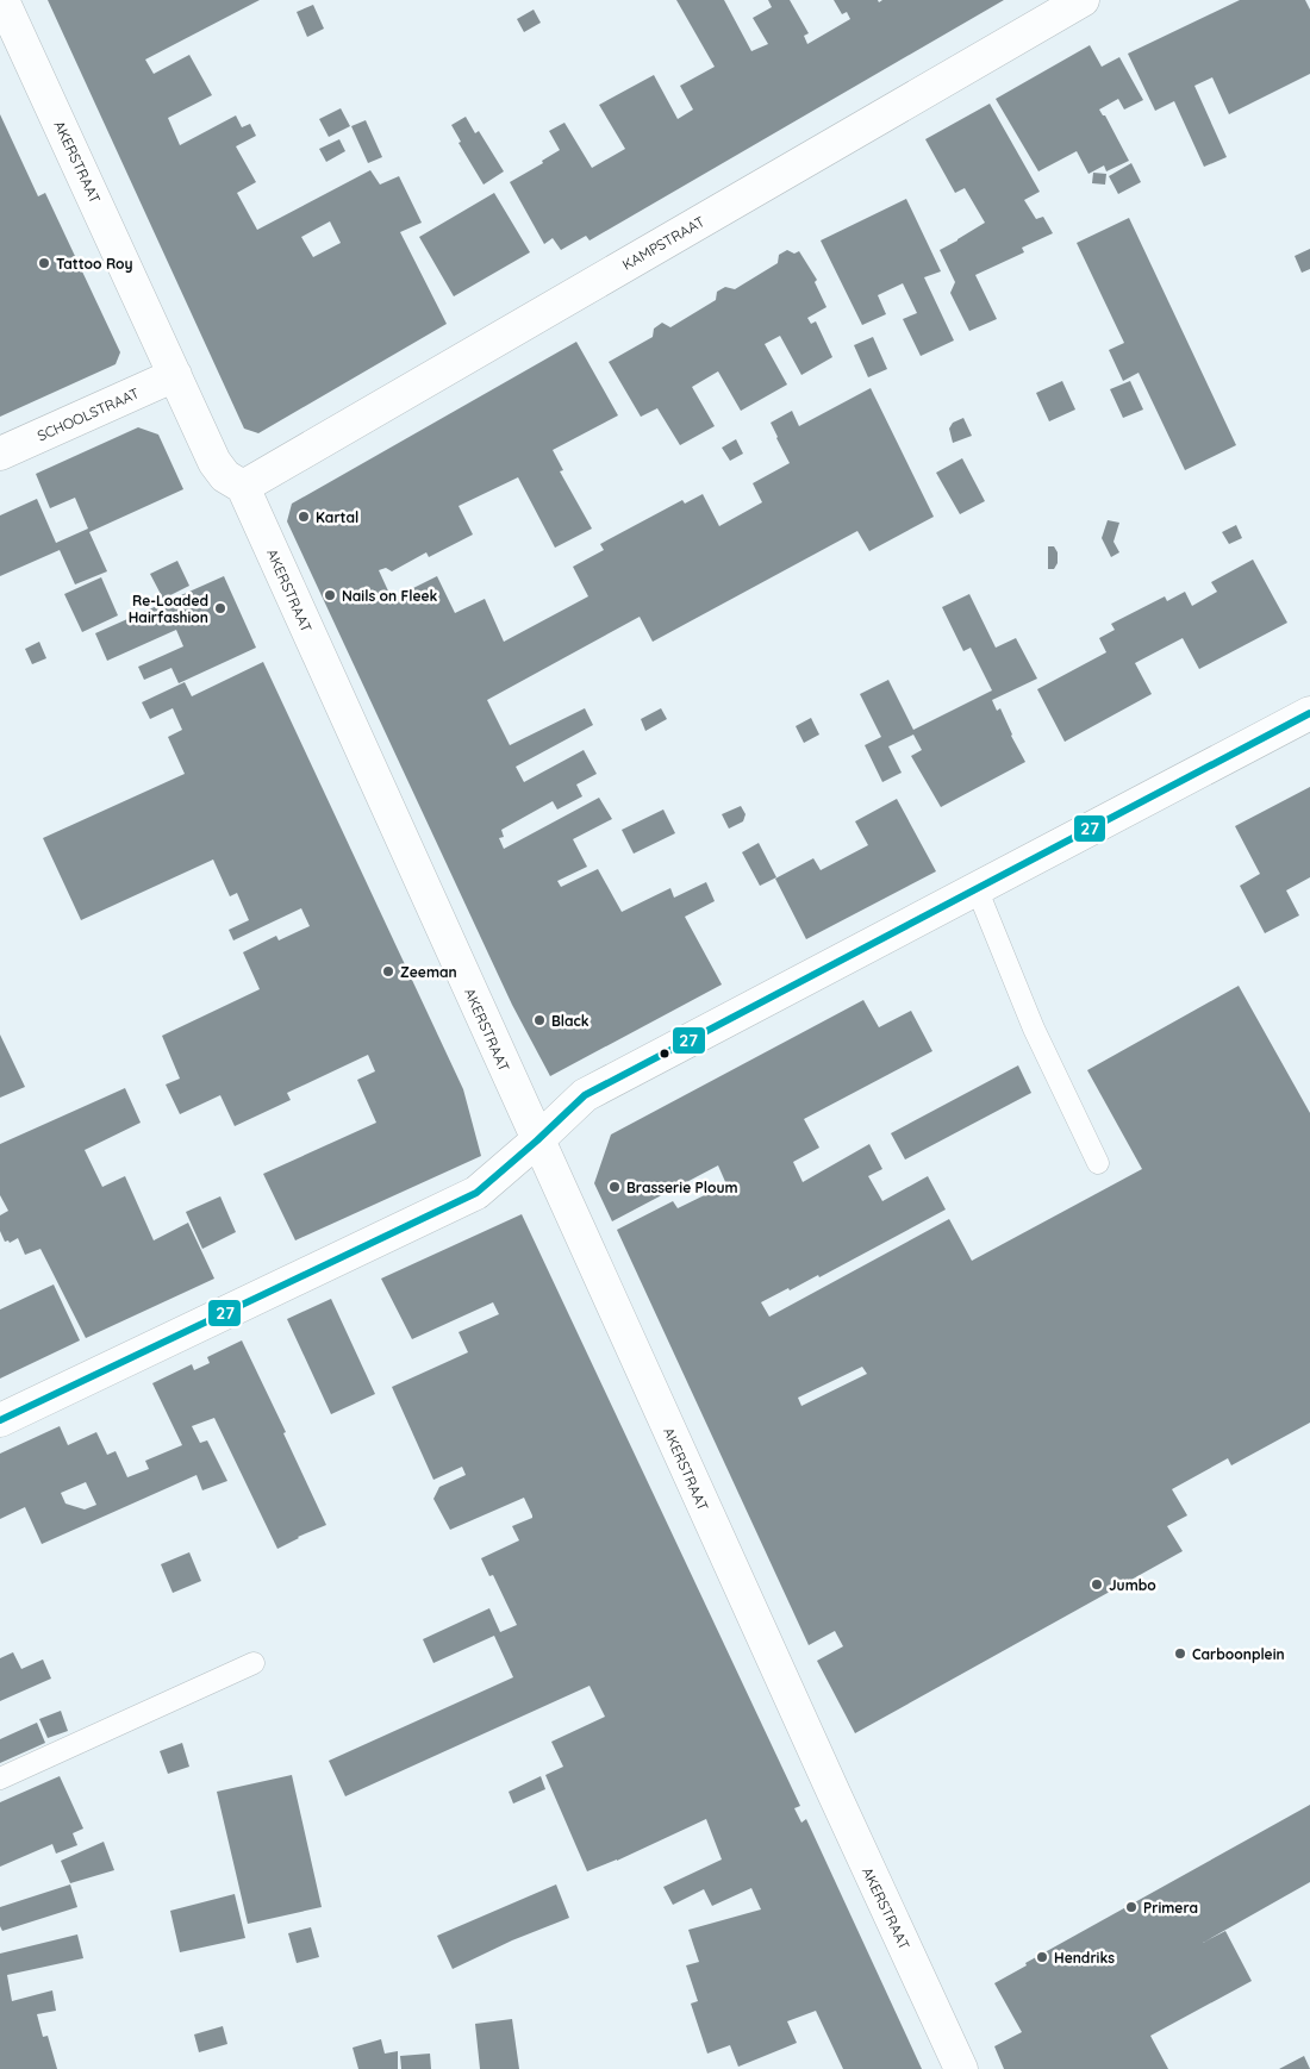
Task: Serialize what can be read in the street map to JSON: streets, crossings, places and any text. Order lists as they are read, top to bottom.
{
  "streets": {
    "street": ["AKERSTRAAT", "KAMPSTRAAT", "SCHOOLSTRAAT"]
  },
  "crossings": [
    ["AKERSTRAAT", "KAMPSTRAAT"],
    ["AKERSTRAAT", "SCHOOLSTRAAT"]
  ],
  "places": [
    "Tattoo Roy",
    "Kartal",
    "Nails on Fleek",
    "Re-Loaded Hairfashion",
    "Zeeman",
    "Black",
    "Brasserie Ploum",
    "Jumbo",
    "Carboonplein",
    "Primera",
    "Hendriks"
  ],
  "lines": ["transit line 27"]
}
